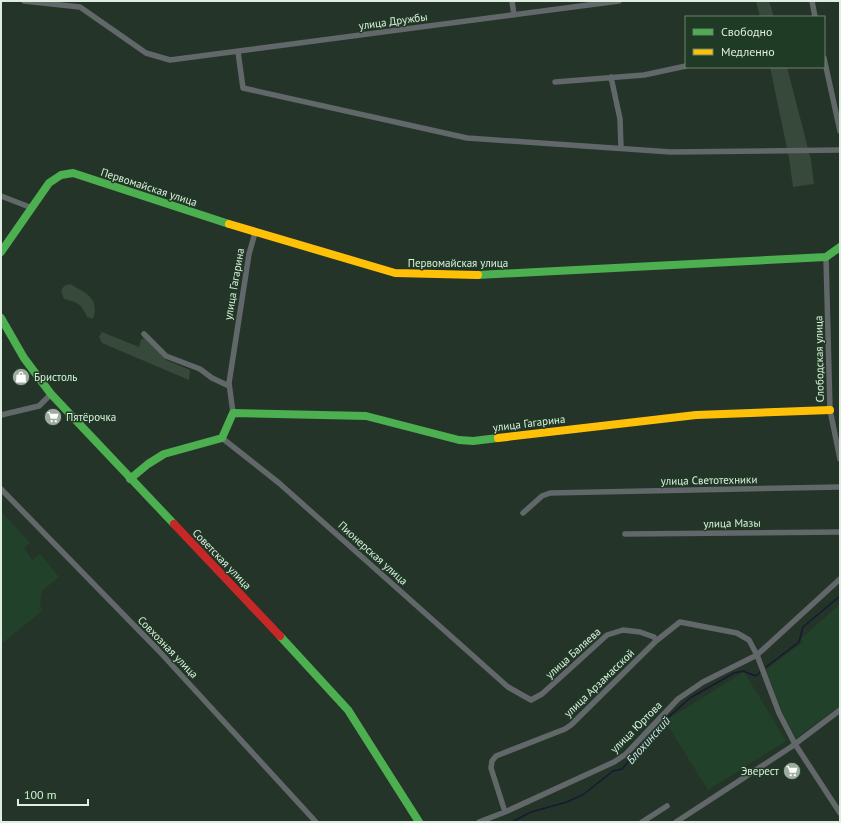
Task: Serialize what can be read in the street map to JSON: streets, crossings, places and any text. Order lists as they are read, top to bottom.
{
  "streets": {
    "street": [
      "улица Дружбы",
      "Первомайская улица",
      "улица Гагарина",
      "Слободская улица",
      "улица Светотехники",
      "улица Мазы",
      "Пионерская улица",
      "Советская улица",
      "Совхозная улица",
      "улица Баляева",
      "улица Арзамасской",
      "улица Юртова"
    ]
  },
  "crossings": [
    ["Первомайская улица", "улица Гагарина"],
    ["Первомайская улица", "Слободская улица"],
    ["улица Гагарина", "Слободская улица"],
    ["Пионерская улица", "улица Баляева"],
    ["улица Баляева", "улица Арзамасской"],
    ["улица Арзамасской", "улица Юртова"]
  ],
  "water": ["Блохинский"],
  "places": {
    "shop": ["Бристоль"],
    "supermarket": ["Пятёрочка", "Эверест"]
  },
  "legend": ["Свободно", "Медленно"],
  "scale_bar": "100 m"
}
